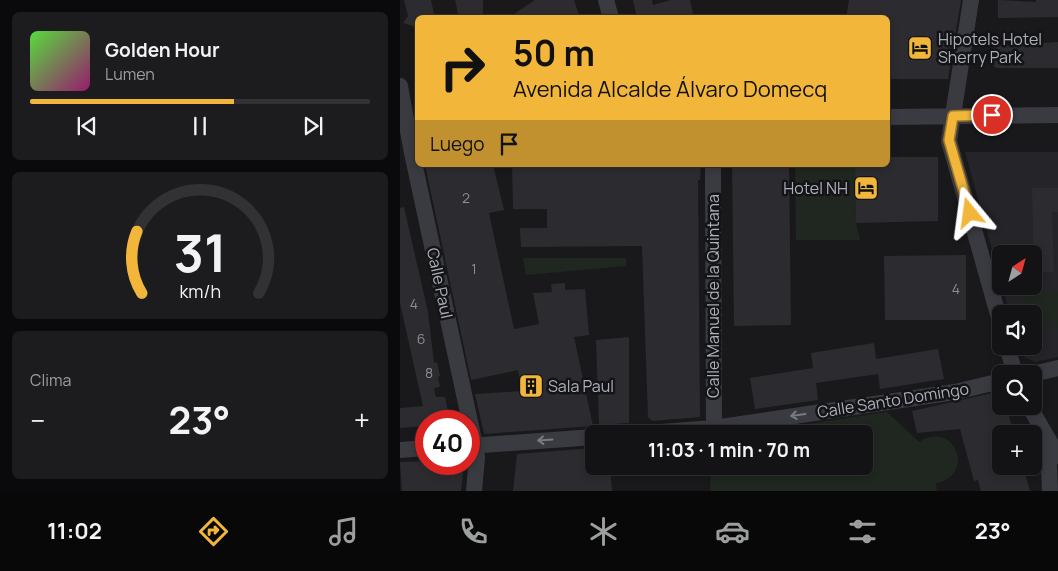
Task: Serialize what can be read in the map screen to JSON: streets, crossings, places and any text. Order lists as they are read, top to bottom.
{
  "streets": {
    "street": ["Calle Paul", "Calle Manuel de la Quintana", "Calle Santo Domingo"]
  },
  "one_way": ["Calle Santo Domingo"],
  "places": {
    "hotel": ["Hipotels Hotel Sherry Park", "Hotel NH"],
    "building": ["Sala Paul"]
  },
  "house_numbers": [
    "2",
    "1",
    "4",
    "4",
    "6",
    "8"
  ],
  "north": "top right",
  "page": {
    "turn": ["50 m", "Avenida Alcalde Álvaro Domecq"],
    "song": ["Golden Hour", "Lumen"],
    "then": "Luego",
    "map_buttons": "+",
    "tile": "Clima",
    "heat": ["−", "23°", "+"],
    "limit": "40",
    "trip": "11:03 · 1 min · 70 m",
    "tabs": ["11:02", "23°"],
    "gauge": ["31", "km/h"]
  }
}
